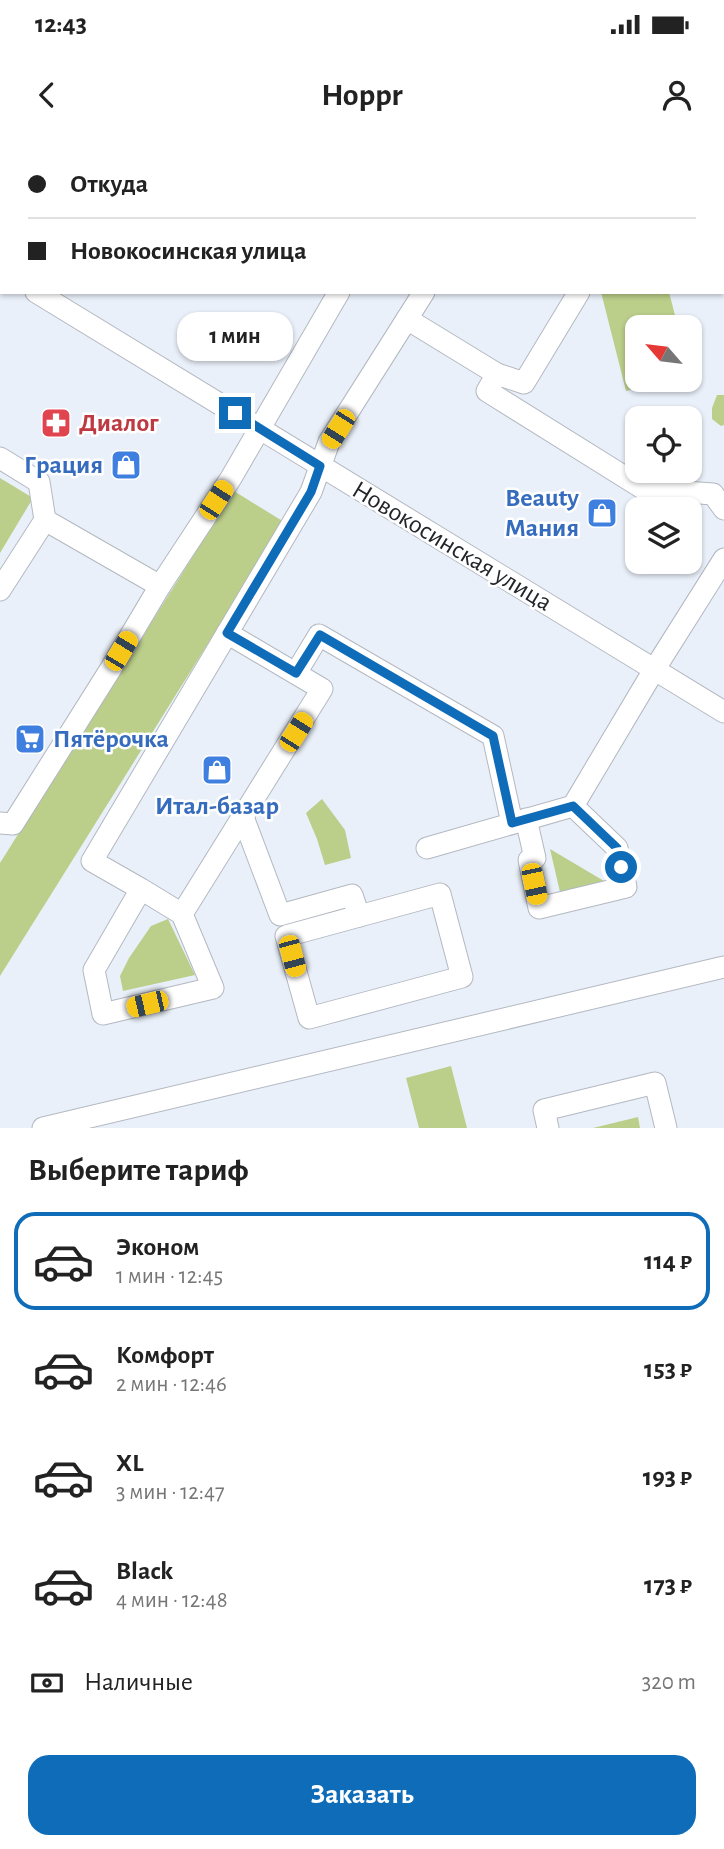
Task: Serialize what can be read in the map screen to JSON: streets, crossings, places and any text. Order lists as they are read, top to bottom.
{
  "streets": {
    "street": ["Новокосинская улица"]
  },
  "places": {
    "pharmacy": ["Диалог"],
    "shop": ["Грация", "Beauty Мания", "Итал-базар"],
    "supermarket": ["Пятёрочка"]
  },
  "north": "top left",
  "page": {
    "status": "12:43",
    "header": "Hoppr",
    "banner": ["Откуда", "Новокосинская улица"],
    "bubble": "1 мин",
    "heading": "Выберите тариф",
    "list": [
      {
        "name": "Эконом",
        "note": "1 мин · 12:45",
        "value": "114 ₽"
      },
      {
        "name": "Комфорт",
        "note": "2 мин · 12:46",
        "value": "153 ₽"
      },
      {
        "name": "XL",
        "note": "3 мин · 12:47",
        "value": "193 ₽"
      },
      {
        "name": "Black",
        "note": "4 мин · 12:48",
        "value": "173 ₽"
      }
    ],
    "pay": ["Наличные", "320 m"],
    "buttons": "Заказать"
  }
}
